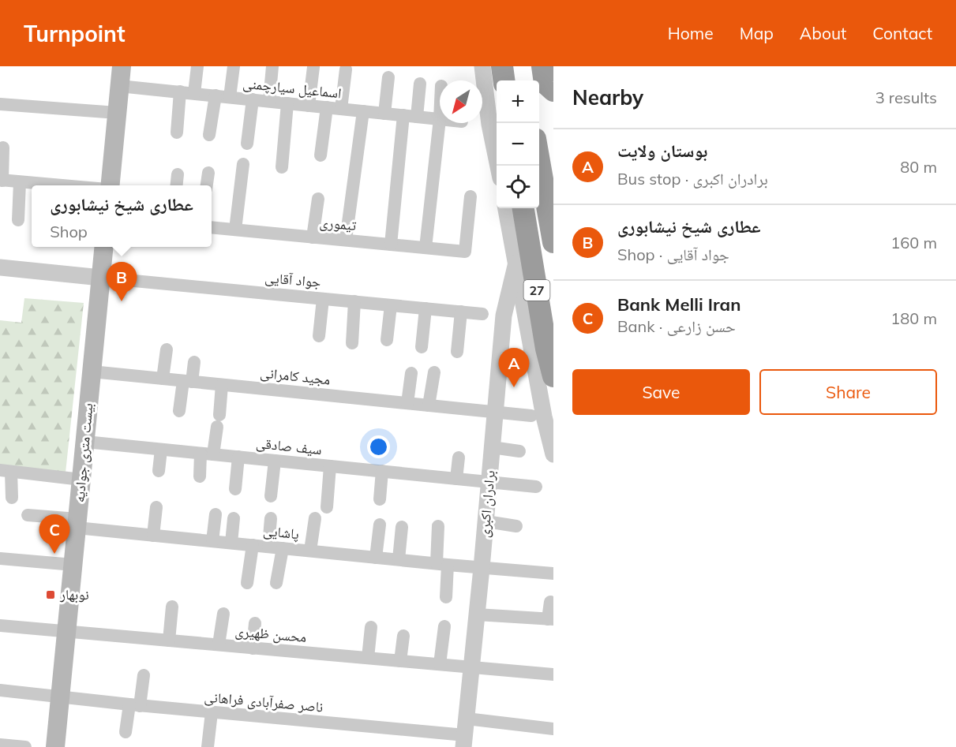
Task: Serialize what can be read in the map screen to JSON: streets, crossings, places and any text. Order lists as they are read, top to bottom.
{
  "streets": {
    "highway": ["27"],
    "main road": ["بیست متری جوادیه"],
    "street": [
      "اسماعیل سیارچمنی",
      "تیموری",
      "جواد آقایی",
      "مجید کامرانی",
      "سیف صادقی",
      "برادران اکبری",
      "پاشایی",
      "محسن ظهیری",
      "ناصر صفرآبادی فراهانی"
    ]
  },
  "crossings": [
    ["جواد آقایی", "بیست متری جوادیه"],
    ["مجید کامرانی", "بیست متری جوادیه"],
    ["مجید کامرانی", "برادران اکبری"],
    ["سیف صادقی", "بیست متری جوادیه"],
    ["سیف صادقی", "برادران اکبری"],
    ["بیست متری جوادیه", "پاشایی"],
    ["بیست متری جوادیه", "محسن ظهیری"],
    ["بیست متری جوادیه", "ناصر صفرآبادی فراهانی"],
    ["برادران اکبری", "پاشایی"],
    ["برادران اکبری", "محسن ظهیری"],
    ["برادران اکبری", "ناصر صفرآبادی فراهانی"]
  ],
  "places": {
    "transit": ["نوبهار"]
  },
  "north": "bottom left",
  "page": {
    "header": "Turnpoint",
    "nav": [
      "Home",
      "Map",
      "About",
      "Contact"
    ],
    "heading": ["Nearby", "3 results"],
    "map_buttons": ["+", "−"],
    "list": [
      {
        "mark": "A",
        "name": "بوستان ولایت",
        "note": "Bus stop · برادران اکبری",
        "value": "80 m"
      },
      {
        "mark": "B",
        "name": "عطاری شیخ نیشابوری",
        "note": "Shop · جواد آقایی",
        "value": "160 m"
      },
      {
        "mark": "C",
        "name": "Bank Melli Iran",
        "note": "Bank · حسن زارعی",
        "value": "180 m"
      }
    ],
    "popup": ["عطاری شیخ نیشابوری", "Shop"],
    "pins": ["B", "A", "C"],
    "buttons": ["Save", "Share"]
  }
}
